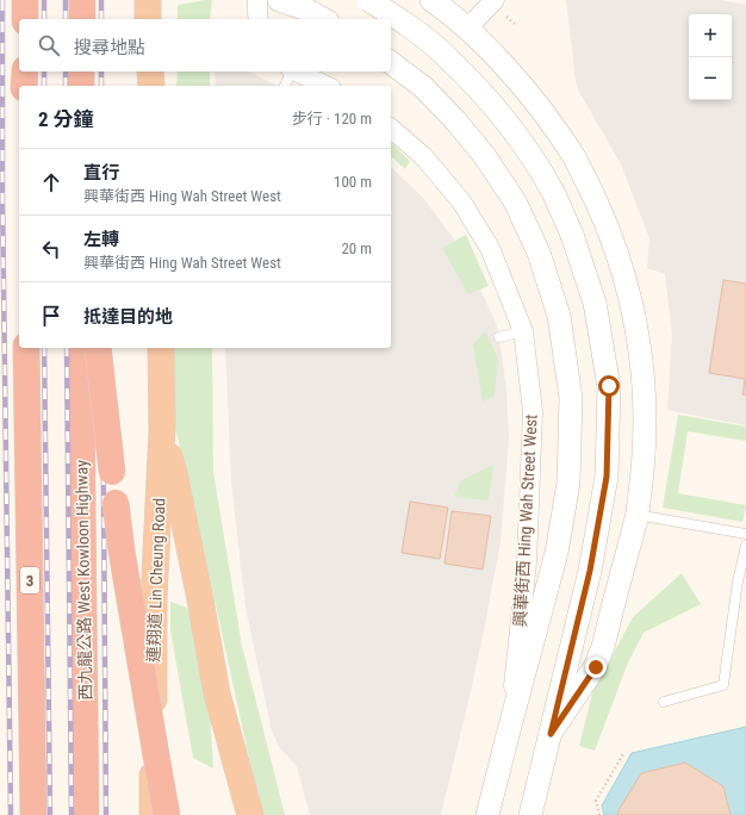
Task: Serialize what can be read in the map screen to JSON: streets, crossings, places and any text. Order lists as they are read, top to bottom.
{
  "streets": {
    "highway": ["3", "西九龍公路 West Kowloon Highway", "連翔道 Lin Cheung Road"],
    "street": ["興華街西 Hing Wah Street West"]
  },
  "page": {
    "map_buttons": ["+", "−"],
    "search": "搜尋地點",
    "heading": ["2 分鐘", "步行 · 120 m"],
    "list": [
      ["直行", "興華街西 Hing Wah Street West", "100 m"],
      ["左轉", "興華街西 Hing Wah Street West", "20 m"],
      "抵達目的地"
    ]
  }
}
